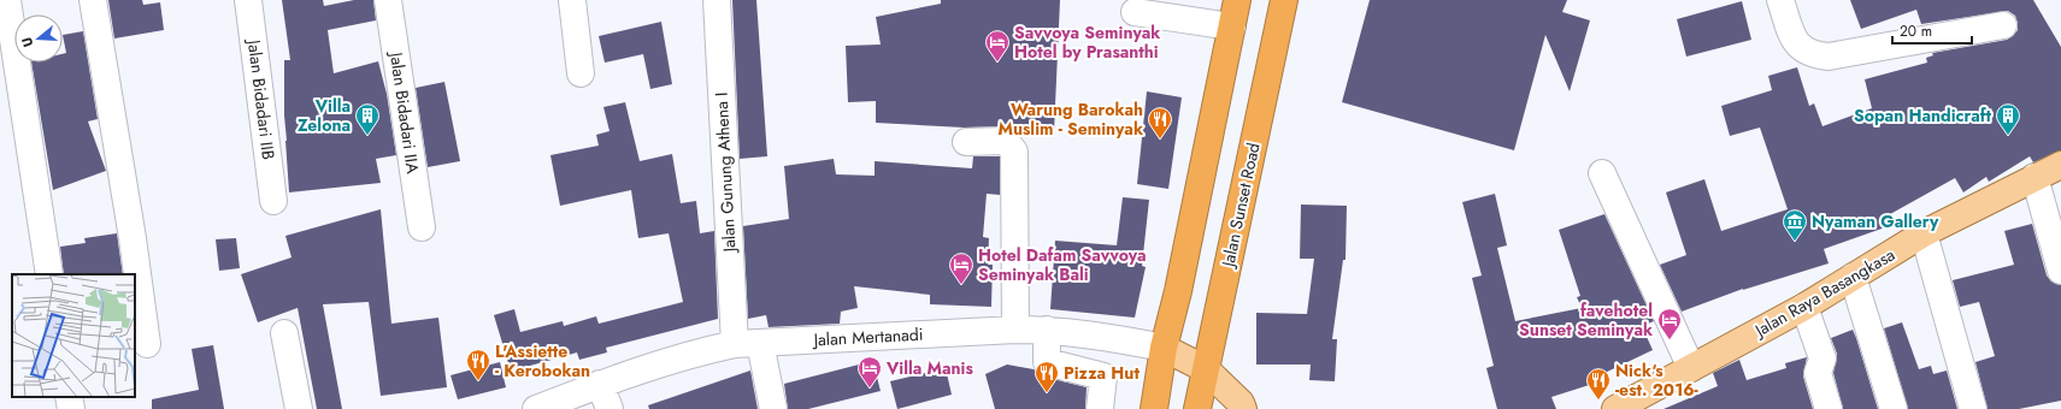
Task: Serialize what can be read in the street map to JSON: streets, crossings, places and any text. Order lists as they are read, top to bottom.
{
  "streets": {
    "highway": ["Jalan Sunset Road"],
    "main road": ["Jalan Raya Basangkasa", "Jalan Mertanadi"],
    "street": ["Jalan Bidadari IIB", "Jalan Bidadari IIA", "Jalan Gunung Athena I"]
  },
  "crossings": [
    ["Jalan Gunung Athena I", "Jalan Mertanadi"],
    ["Jalan Sunset Road", "Jalan Mertanadi"]
  ],
  "places": {
    "hotel": [
      "Savvoya Seminyak Hotel by Prasanthi",
      "Hotel Dafam Savvoya Seminyak Bali",
      "favehotel Sunset Seminyak",
      "Villa Manis"
    ],
    "building": ["Villa Zelona", "Sopan Handicraft"],
    "restaurant": [
      "Warung Barokah Muslim - Seminyak",
      "L'Assiette - Kerobokan",
      "Pizza Hut",
      "Nick‘s -est. 2016-"
    ],
    "museum": ["Nyaman Gallery"]
  },
  "scale_bar": "20 m",
  "north": "left"
}
